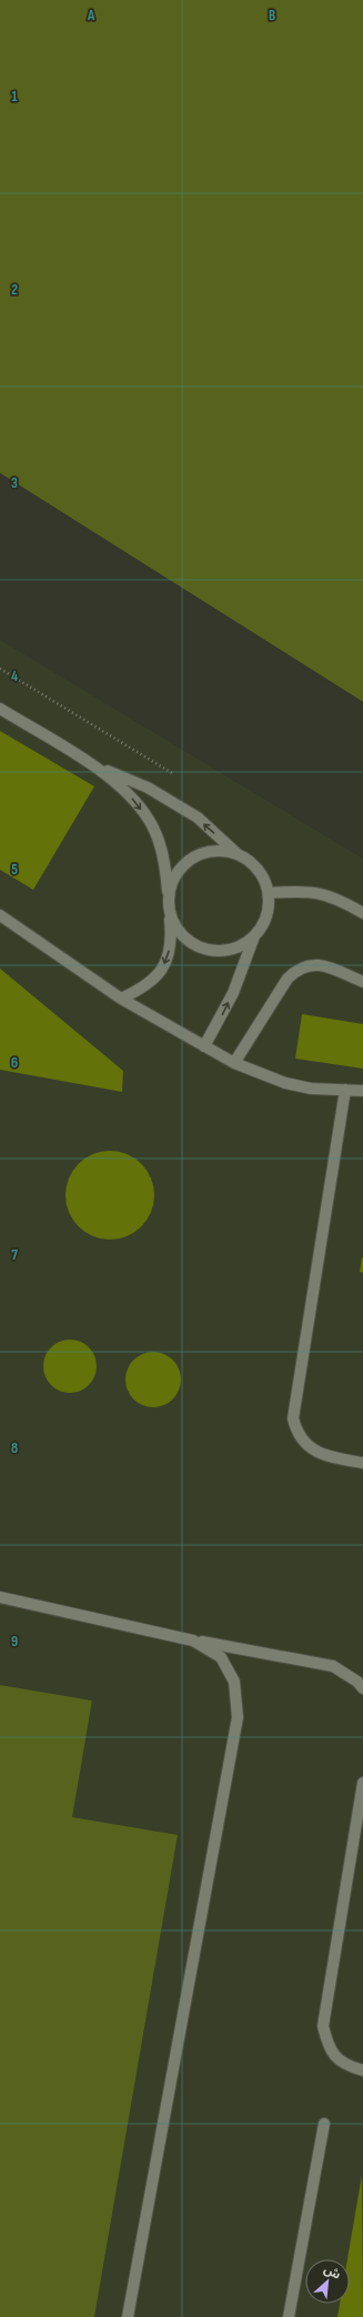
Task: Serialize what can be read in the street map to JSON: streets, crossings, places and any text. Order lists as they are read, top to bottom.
{
  "north": "top right",
  "grid": {
    "columns": ["A", "B"],
    "rows": [
      "1",
      "2",
      "3",
      "4",
      "5",
      "6",
      "7",
      "8",
      "9"
    ]
  }
}
